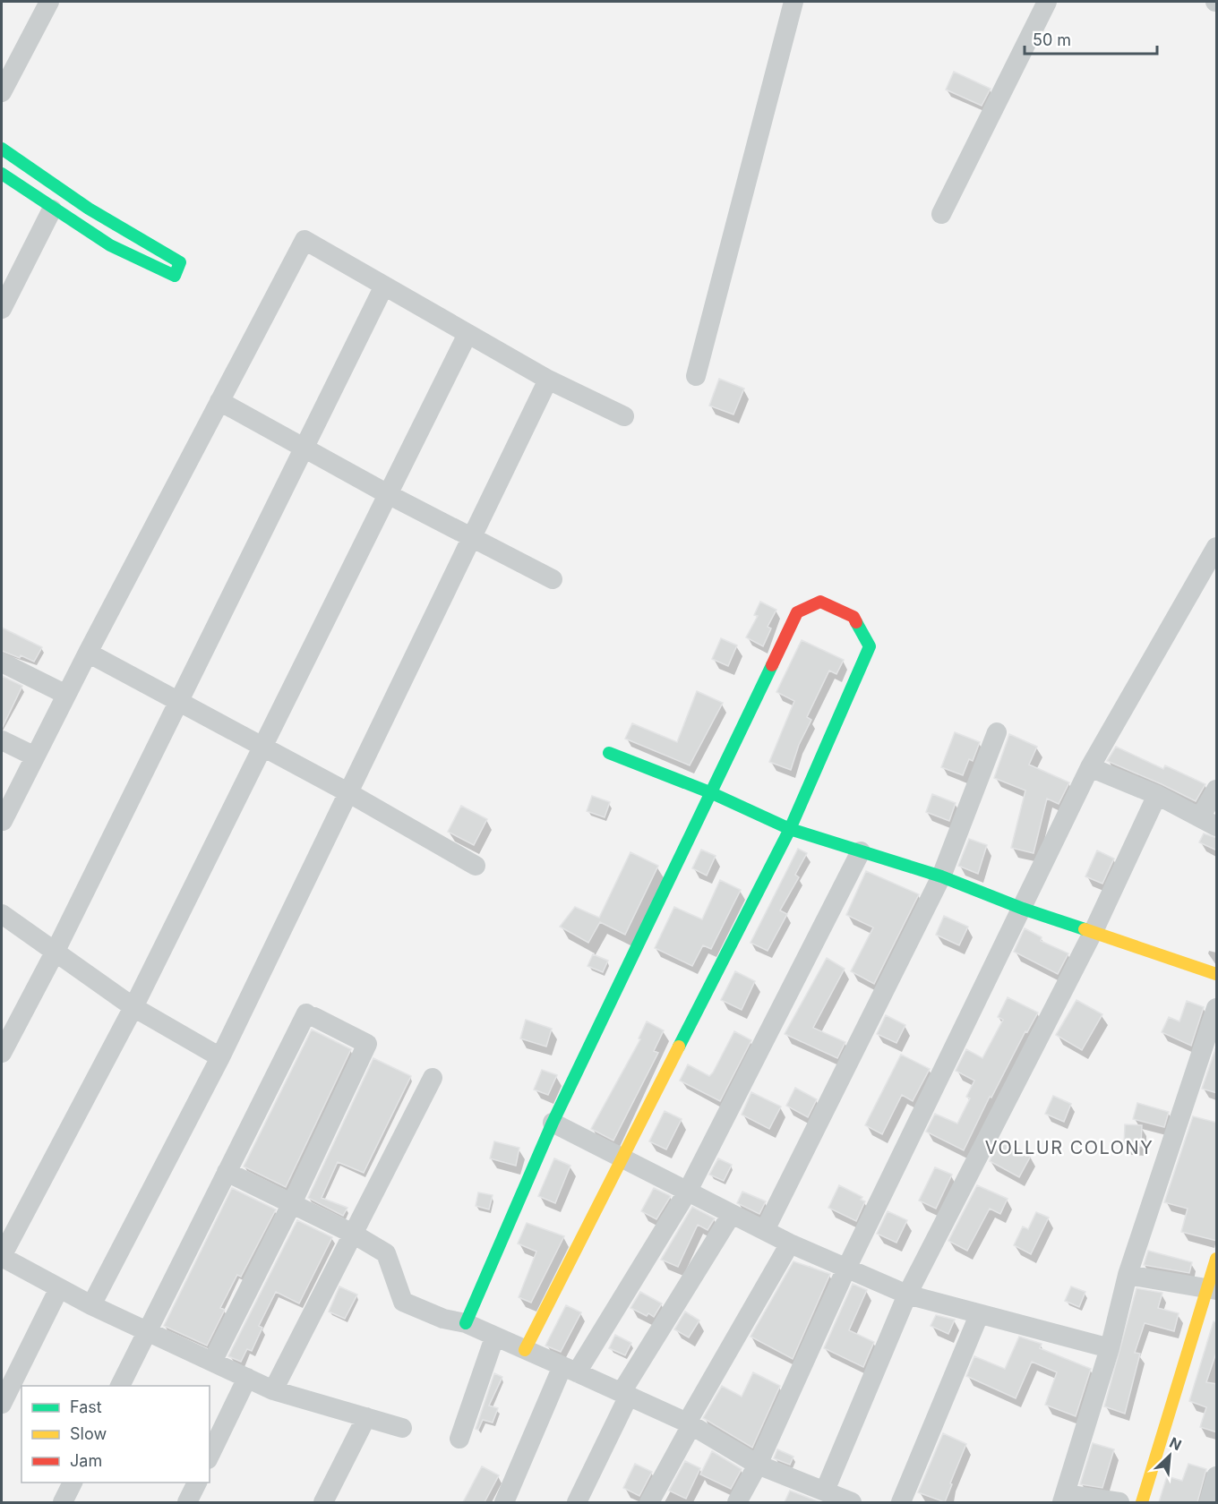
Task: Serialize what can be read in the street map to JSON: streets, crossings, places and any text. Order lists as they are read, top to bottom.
{
  "districts": ["VOLLUR COLONY"],
  "legend": ["Fast", "Slow", "Jam"],
  "scale_bar": "50 m",
  "north": "top right"
}
